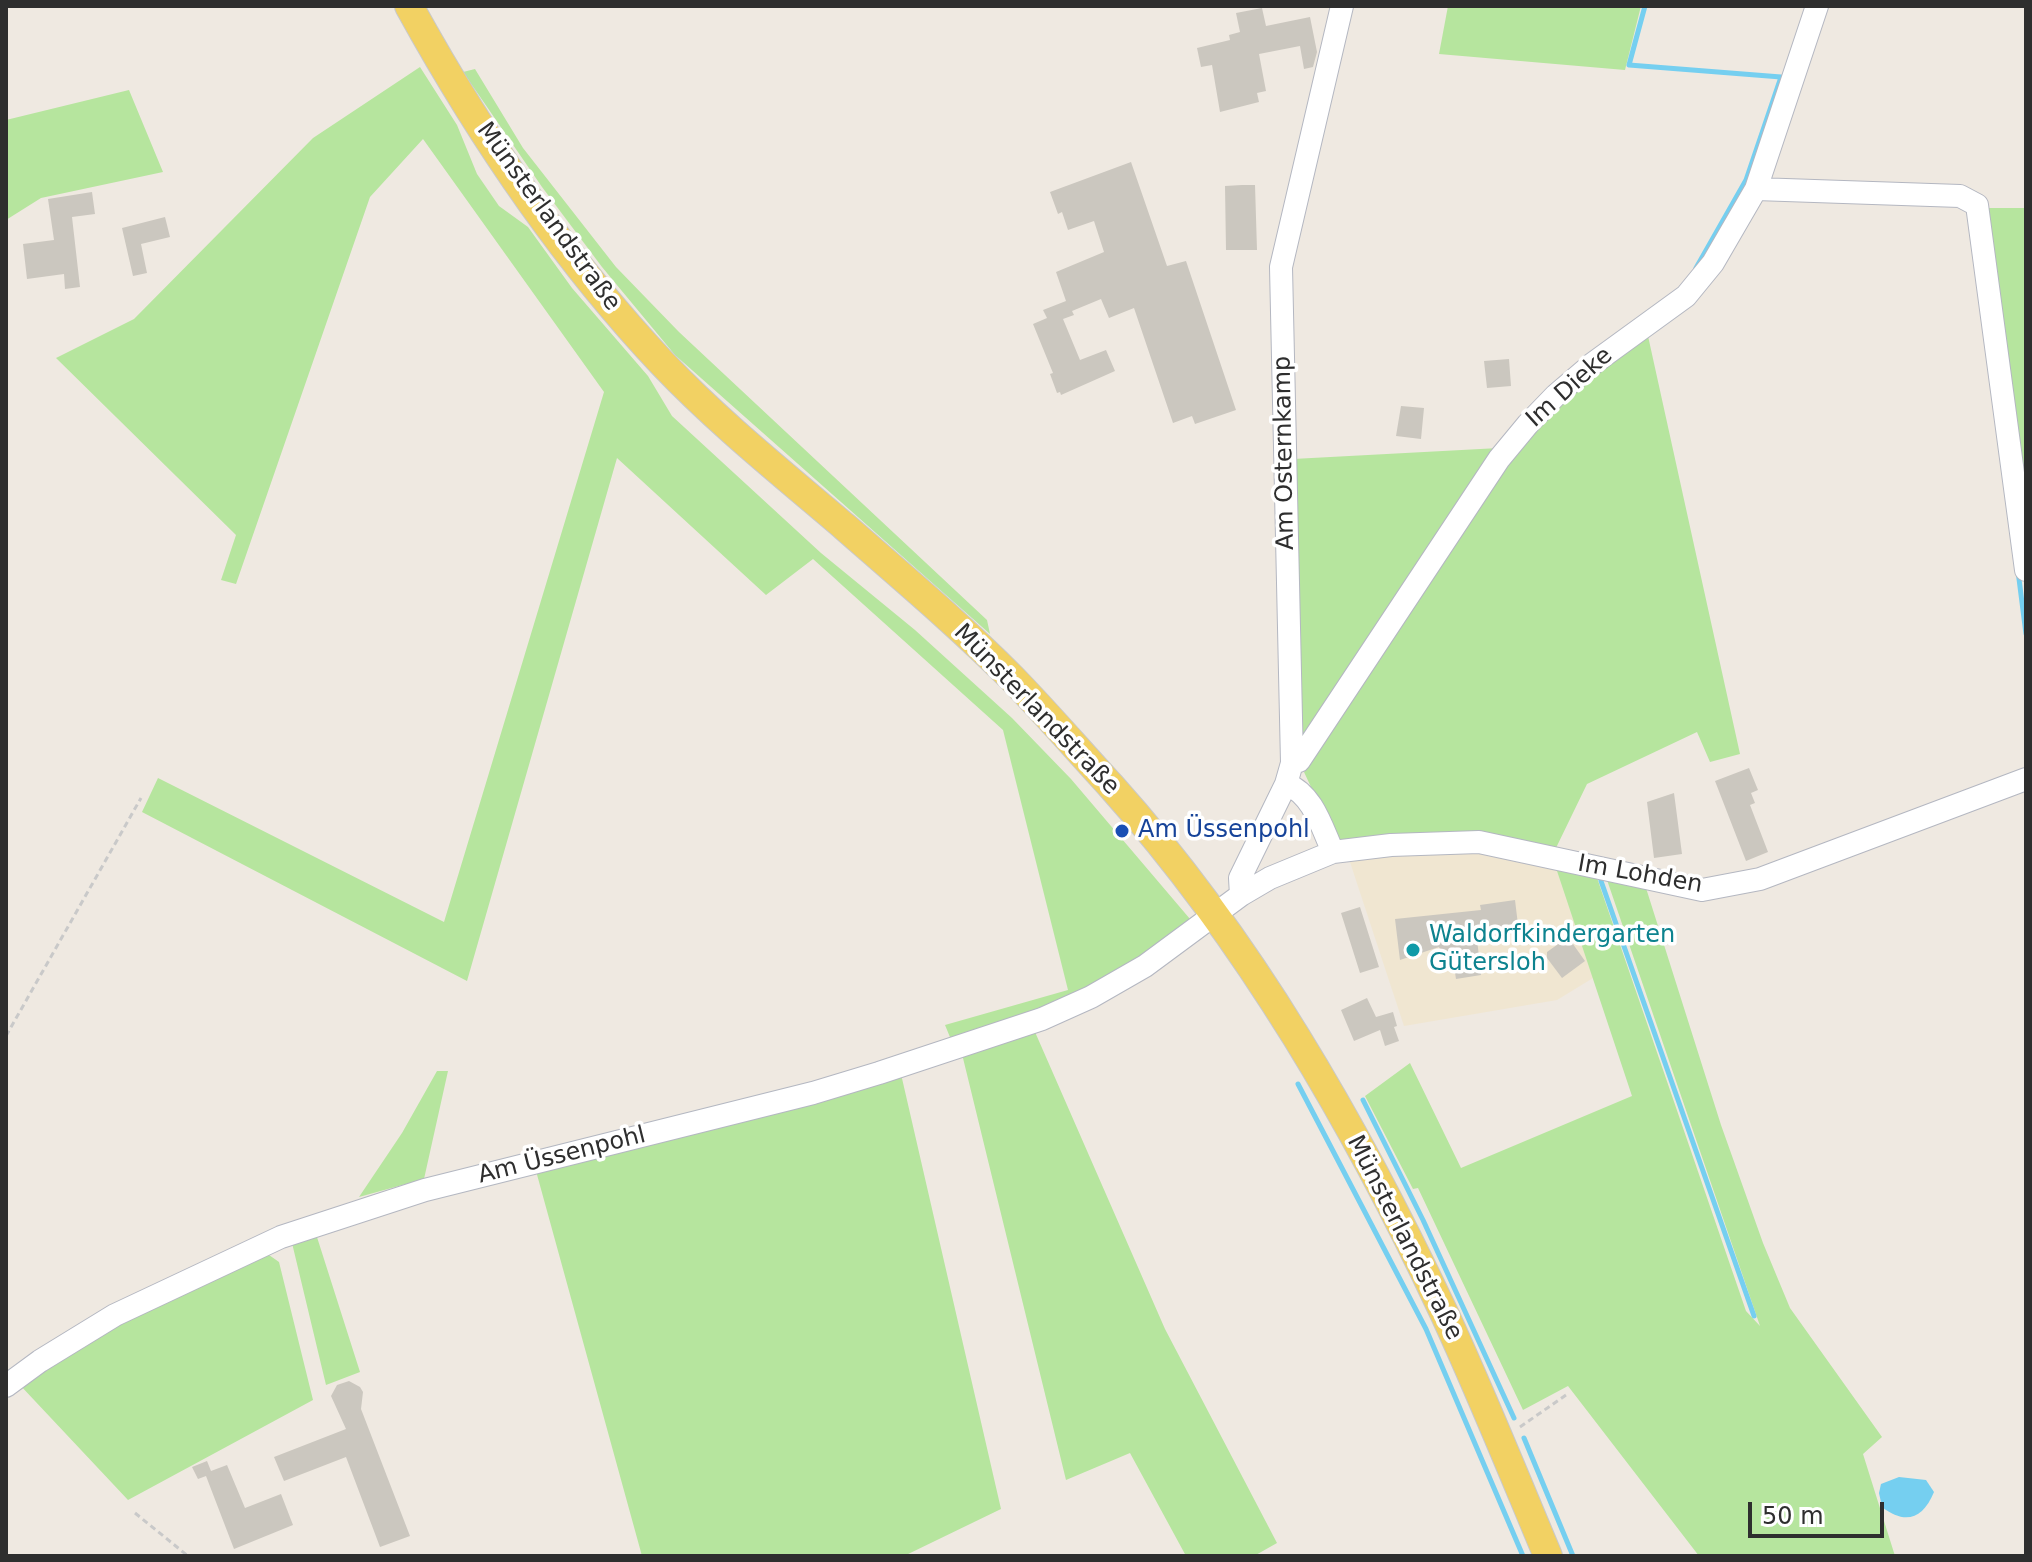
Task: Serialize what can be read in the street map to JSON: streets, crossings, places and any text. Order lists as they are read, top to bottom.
{
  "streets": {
    "main road": ["Münsterlandstraße"],
    "street": [
      "Im Dieke",
      "Am Osternkamp",
      "Im Lohden",
      "Am Üssenpohl"
    ]
  },
  "crossings": [
    ["Münsterlandstraße", "Im Lohden"],
    ["Münsterlandstraße", "Am Üssenpohl"],
    ["Im Dieke", "Am Osternkamp"],
    ["Am Osternkamp", "Im Lohden"],
    ["Im Lohden", "Am Üssenpohl"]
  ],
  "places": ["Am Üssenpohl", "Waldorfkindergarten Gütersloh"],
  "scale_bar": "50 m"
}
